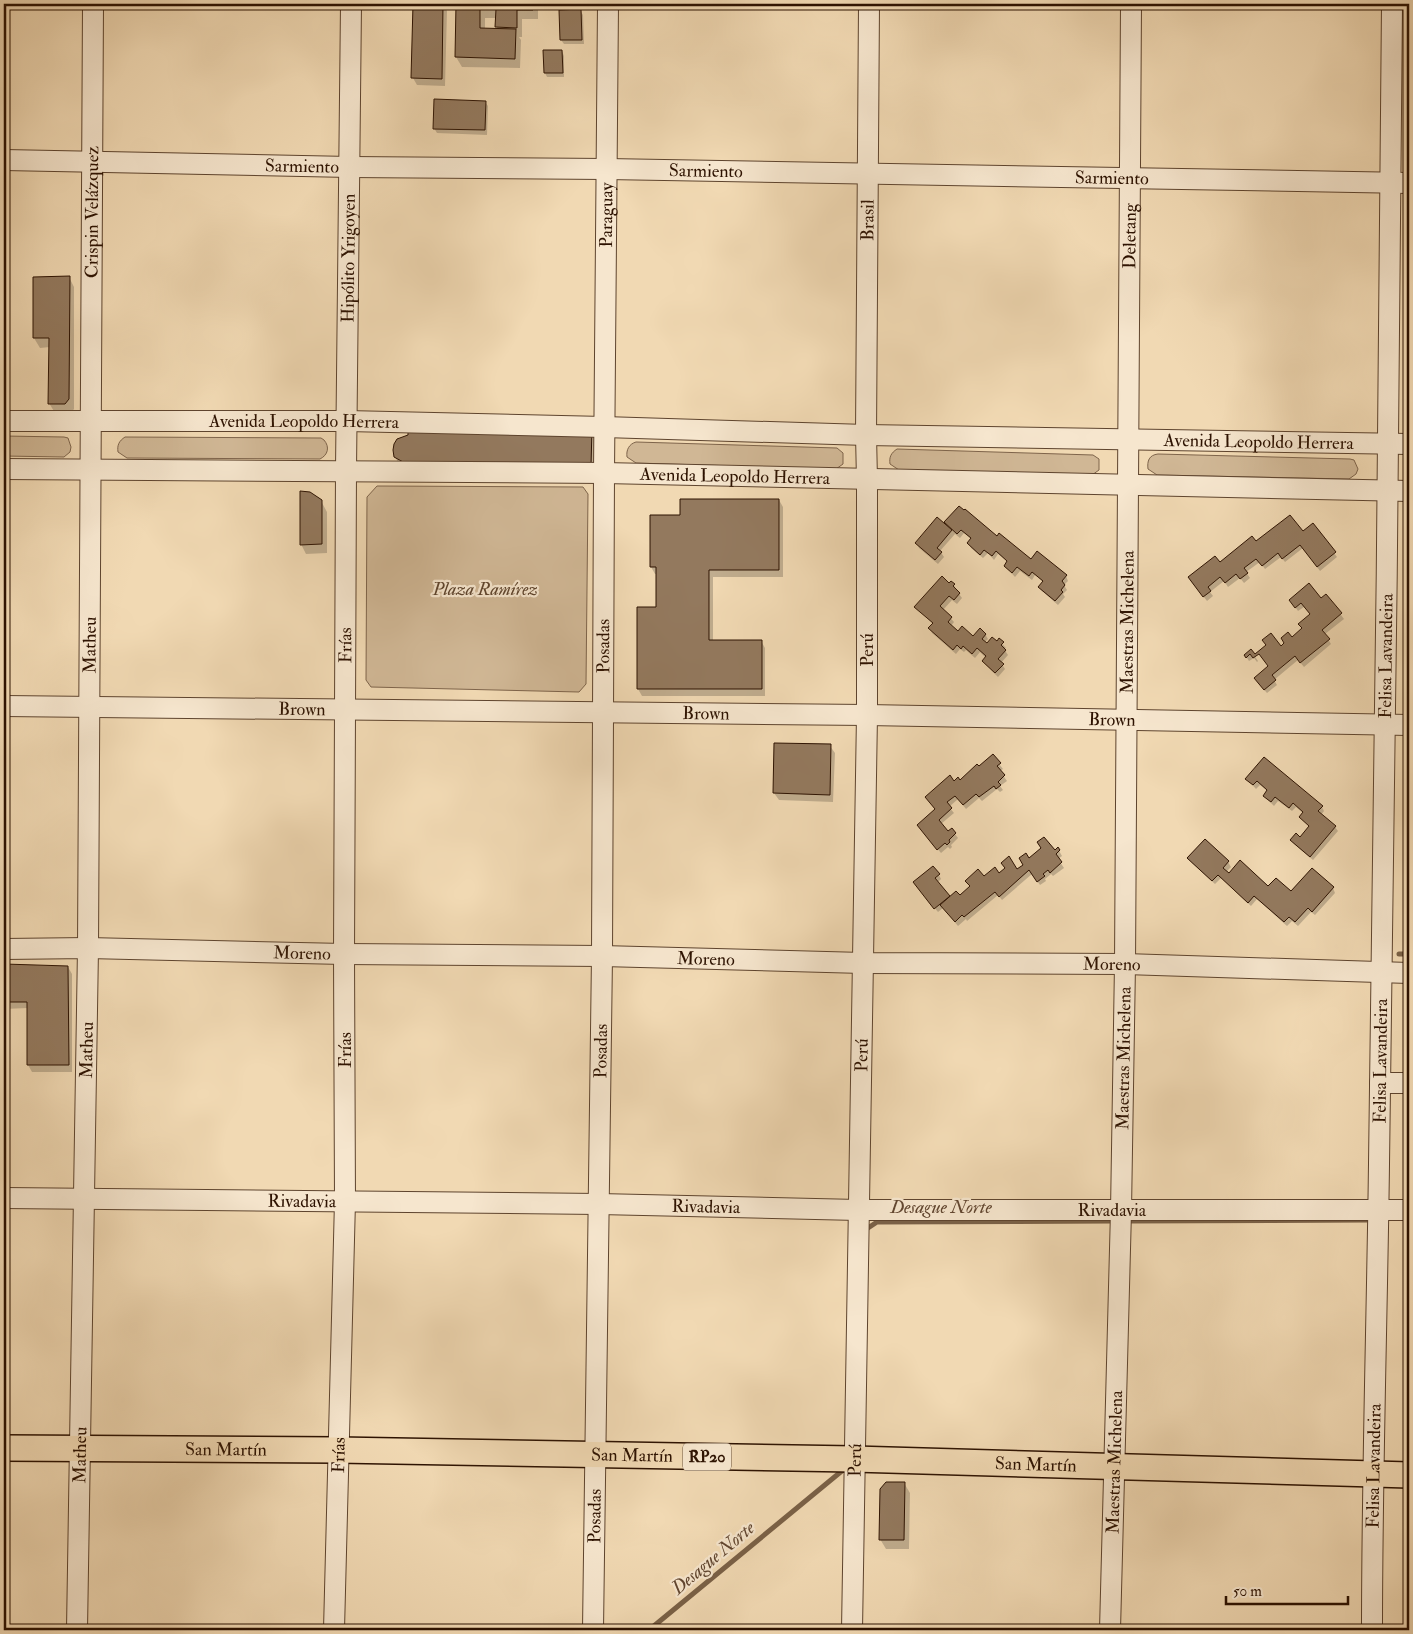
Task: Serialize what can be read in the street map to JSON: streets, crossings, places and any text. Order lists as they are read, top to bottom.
{
  "streets": {
    "main road": ["San Martín", "RP20"],
    "street": [
      "Sarmiento",
      "Crispin Velázquez",
      "Paraguay",
      "Brasil",
      "Deletang",
      "Hipólito Yrigoyen",
      "Avenida Leopoldo Herrera",
      "Maestras Michelena",
      "Matheu",
      "Frías",
      "Posadas",
      "Perú",
      "Felisa Lavandeira",
      "Brown",
      "Moreno",
      "Rivadavia"
    ]
  },
  "crossings": [
    ["Sarmiento", "Crispin Velázquez"],
    ["Sarmiento", "Paraguay"],
    ["Sarmiento", "Brasil"],
    ["Sarmiento", "Deletang"],
    ["Sarmiento", "Hipólito Yrigoyen"],
    ["Crispin Velázquez", "Avenida Leopoldo Herrera"],
    ["Crispin Velázquez", "Matheu"],
    ["Paraguay", "Avenida Leopoldo Herrera"],
    ["Brasil", "Avenida Leopoldo Herrera"],
    ["Deletang", "Avenida Leopoldo Herrera"],
    ["Hipólito Yrigoyen", "Avenida Leopoldo Herrera"],
    ["Hipólito Yrigoyen", "Frías"],
    ["Avenida Leopoldo Herrera", "Maestras Michelena"],
    ["Avenida Leopoldo Herrera", "Matheu"],
    ["Avenida Leopoldo Herrera", "Frías"],
    ["Avenida Leopoldo Herrera", "Posadas"],
    ["Avenida Leopoldo Herrera", "Perú"],
    ["Avenida Leopoldo Herrera", "Felisa Lavandeira"],
    ["Maestras Michelena", "Brown"],
    ["Maestras Michelena", "Moreno"],
    ["Maestras Michelena", "Rivadavia"],
    ["Maestras Michelena", "San Martín"],
    ["Matheu", "Brown"],
    ["Matheu", "Moreno"],
    ["Matheu", "Rivadavia"],
    ["Matheu", "San Martín"],
    ["Frías", "Brown"],
    ["Frías", "Moreno"],
    ["Frías", "Rivadavia"],
    ["Frías", "San Martín"],
    ["Posadas", "Brown"],
    ["Posadas", "Moreno"],
    ["Posadas", "Rivadavia"],
    ["Posadas", "San Martín"],
    ["Perú", "Brown"],
    ["Perú", "Moreno"],
    ["Perú", "Rivadavia"],
    ["Perú", "San Martín"],
    ["Felisa Lavandeira", "Brown"],
    ["Felisa Lavandeira", "Moreno"],
    ["Felisa Lavandeira", "Rivadavia"],
    ["Felisa Lavandeira", "San Martín"]
  ],
  "water": ["Desague Norte"],
  "parks": ["Plaza Ramírez"],
  "scale_bar": "50 m"
}
